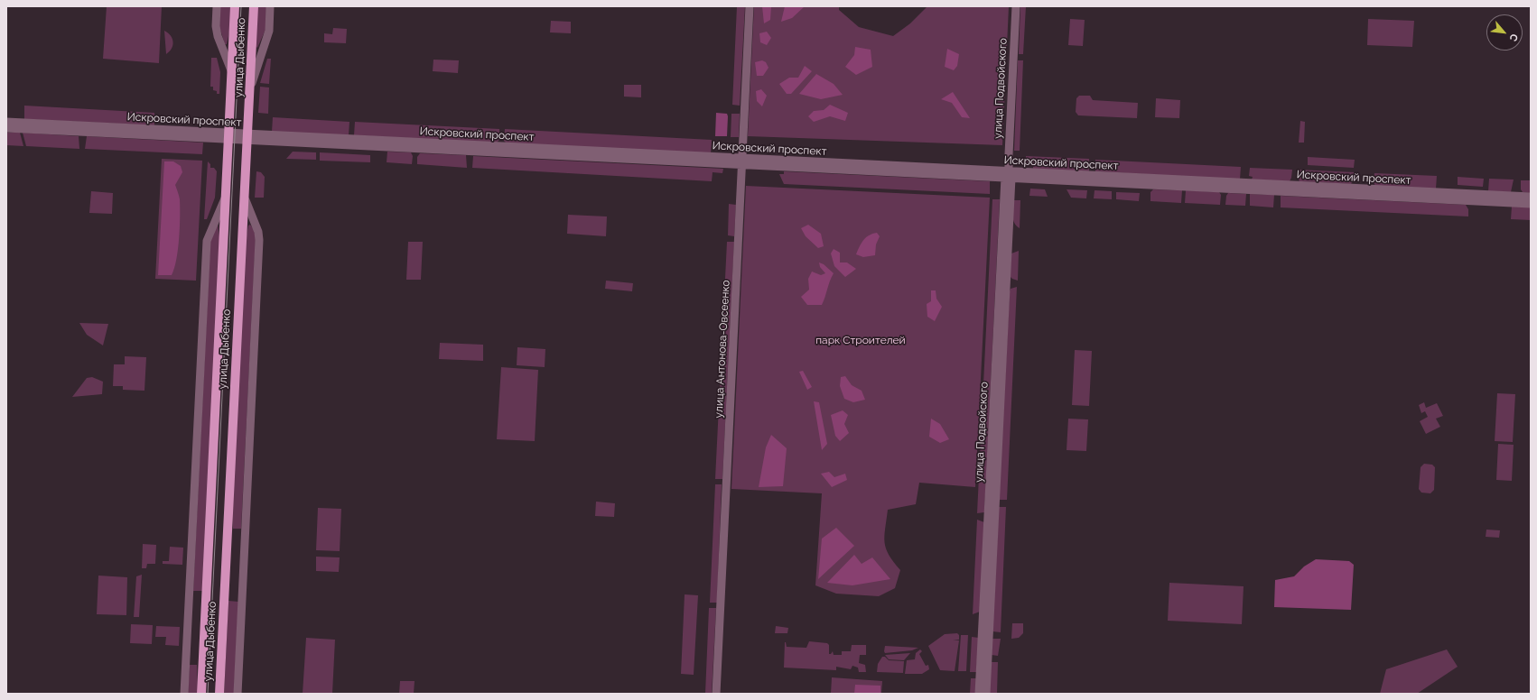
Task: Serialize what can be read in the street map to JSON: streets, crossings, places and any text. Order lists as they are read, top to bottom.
{
  "streets": {
    "main road": ["улица Дыбенко"],
    "street": ["улица Подвойского", "Искровский проспект", "улица Антонова-Овсеенко"]
  },
  "crossings": [
    ["улица Дыбенко", "Искровский проспект"],
    ["улица Подвойского", "Искровский проспект"],
    ["Искровский проспект", "улица Антонова-Овсеенко"]
  ],
  "parks": ["парк Строителей"],
  "north": "bottom right"
}
